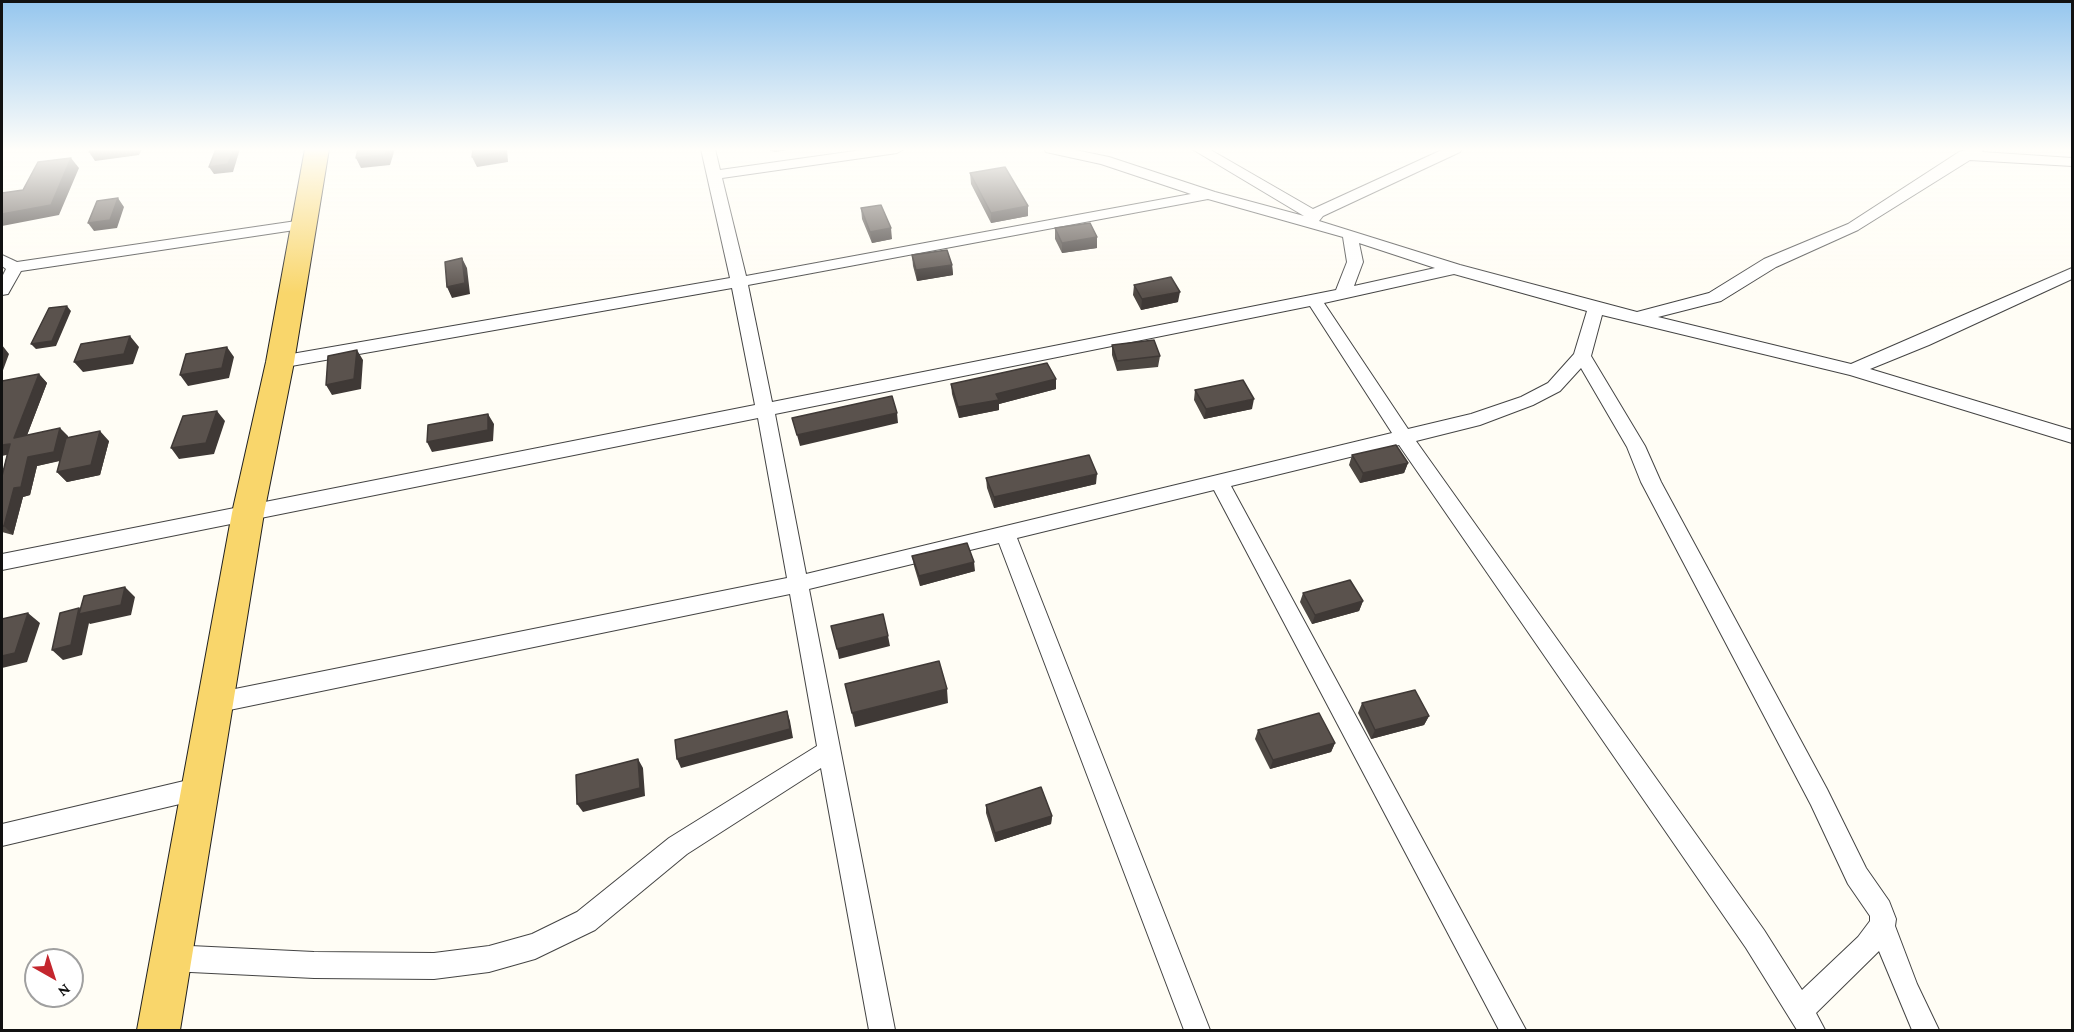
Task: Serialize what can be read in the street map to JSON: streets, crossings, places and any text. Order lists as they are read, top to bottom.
{
  "north": "bottom right"
}
